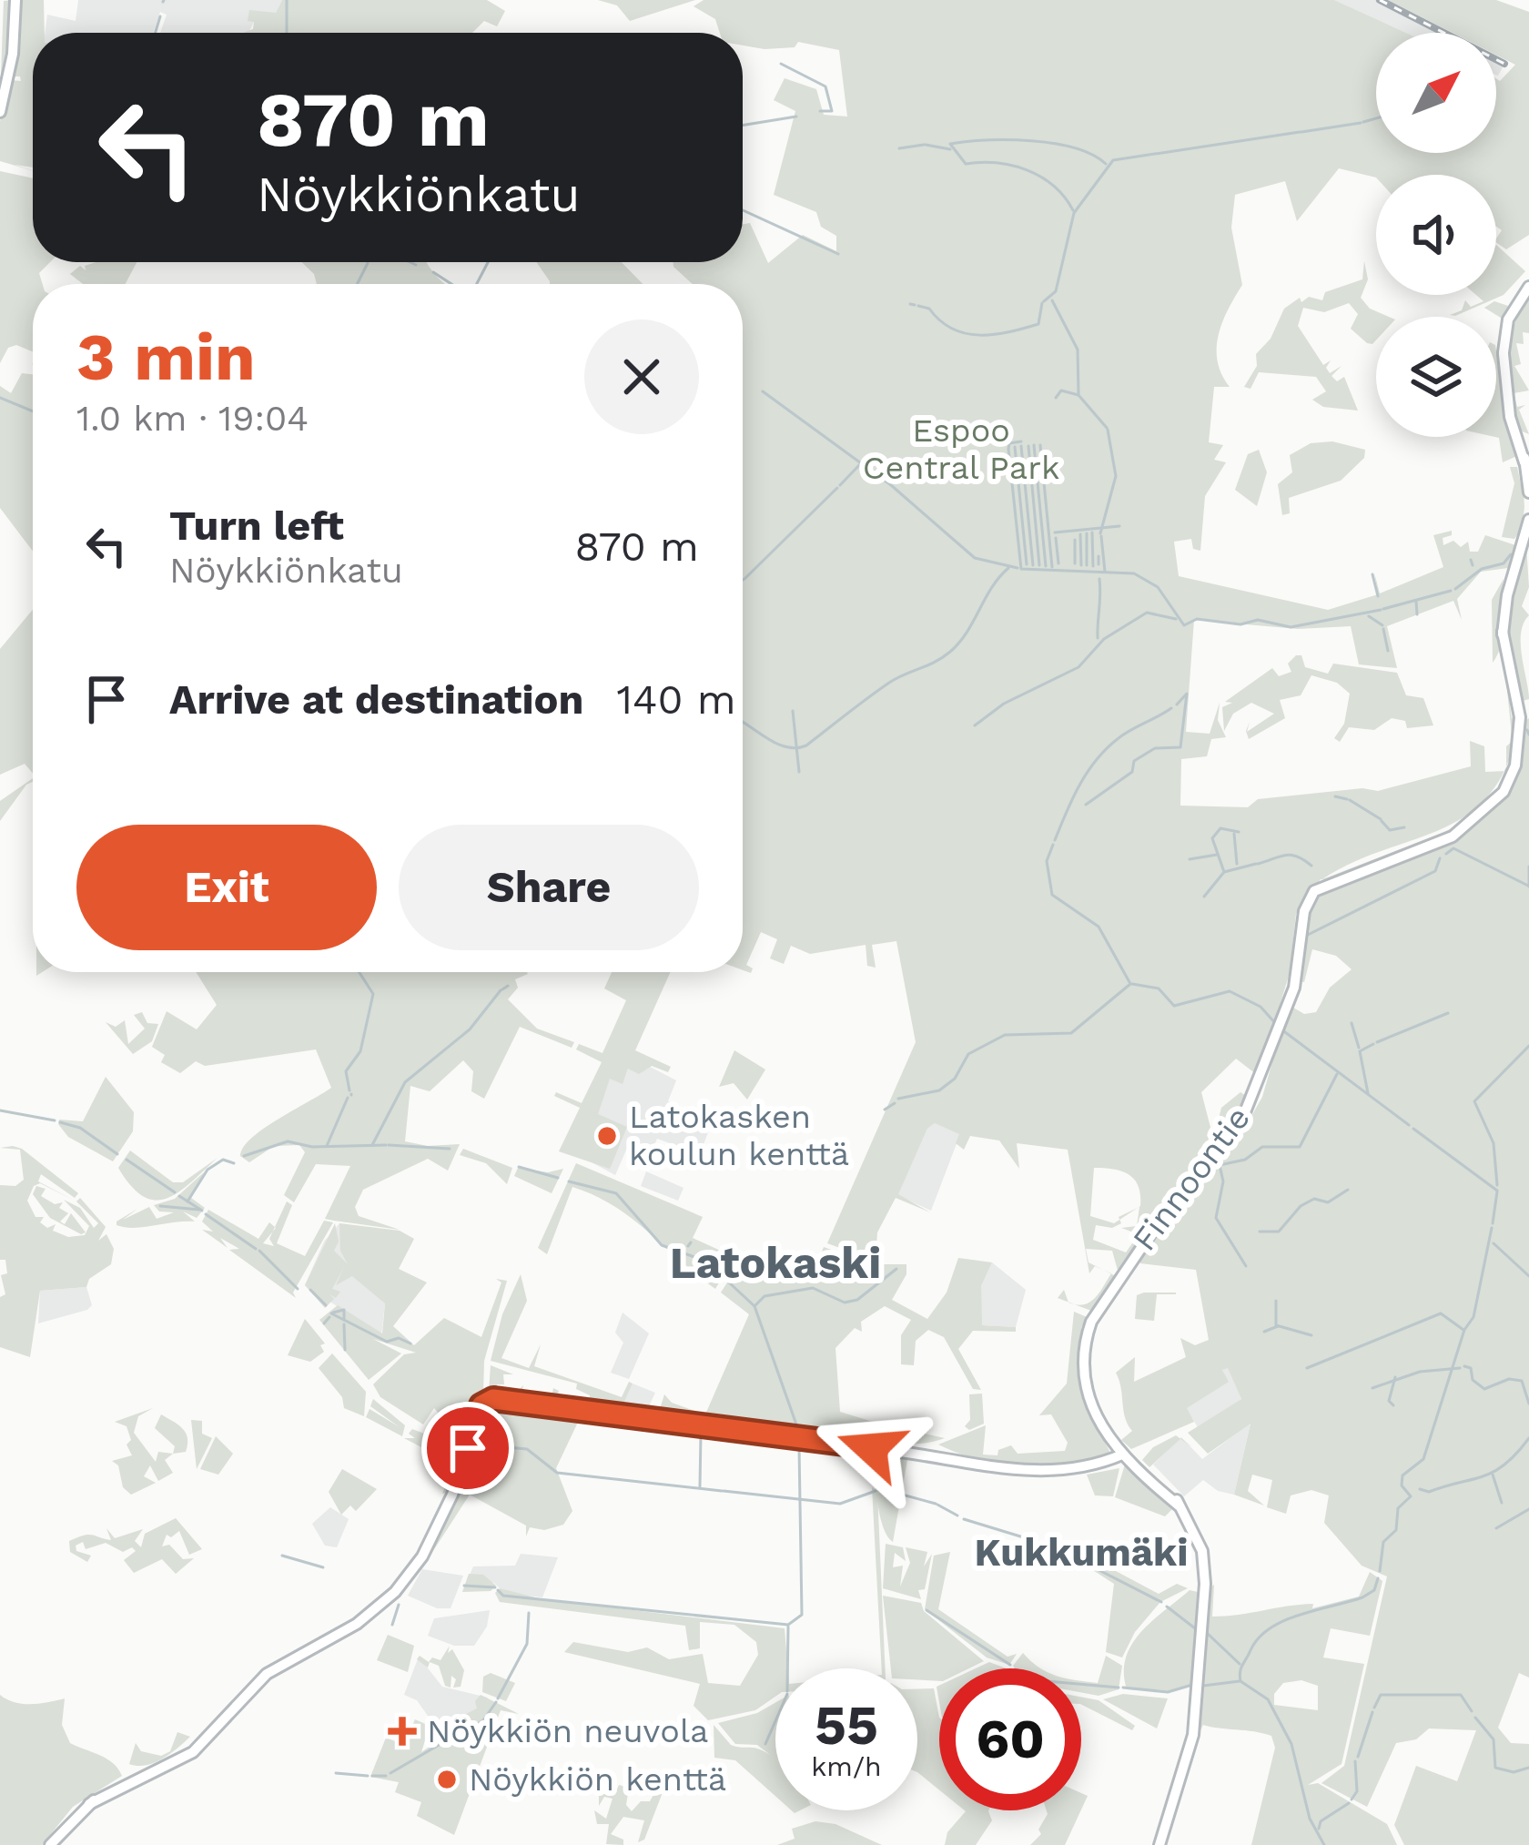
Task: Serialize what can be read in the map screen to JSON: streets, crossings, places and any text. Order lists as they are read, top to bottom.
{
  "streets": {
    "main road": ["Finnoontie"]
  },
  "districts": ["Latokaski", "Kukkumäki"],
  "parks": ["Espoo Central Park"],
  "places": {
    "other": ["Latokasken koulun kenttä", "Nöykkiön kenttä"],
    "health": ["Nöykkiön neuvola"]
  },
  "north": "top right",
  "page": {
    "turn": ["870 m", "Nöykkiönkatu"],
    "heading": ["3 min", "1.0 km · 19:04"],
    "list": [
      {
        "name": "Turn left",
        "note": "Nöykkiönkatu",
        "value": "870 m"
      },
      {
        "name": "Arrive at destination",
        "value": "140 m"
      }
    ],
    "buttons": ["Exit", "Share"],
    "speed": "55 km/h",
    "limit": "60"
  }
}
